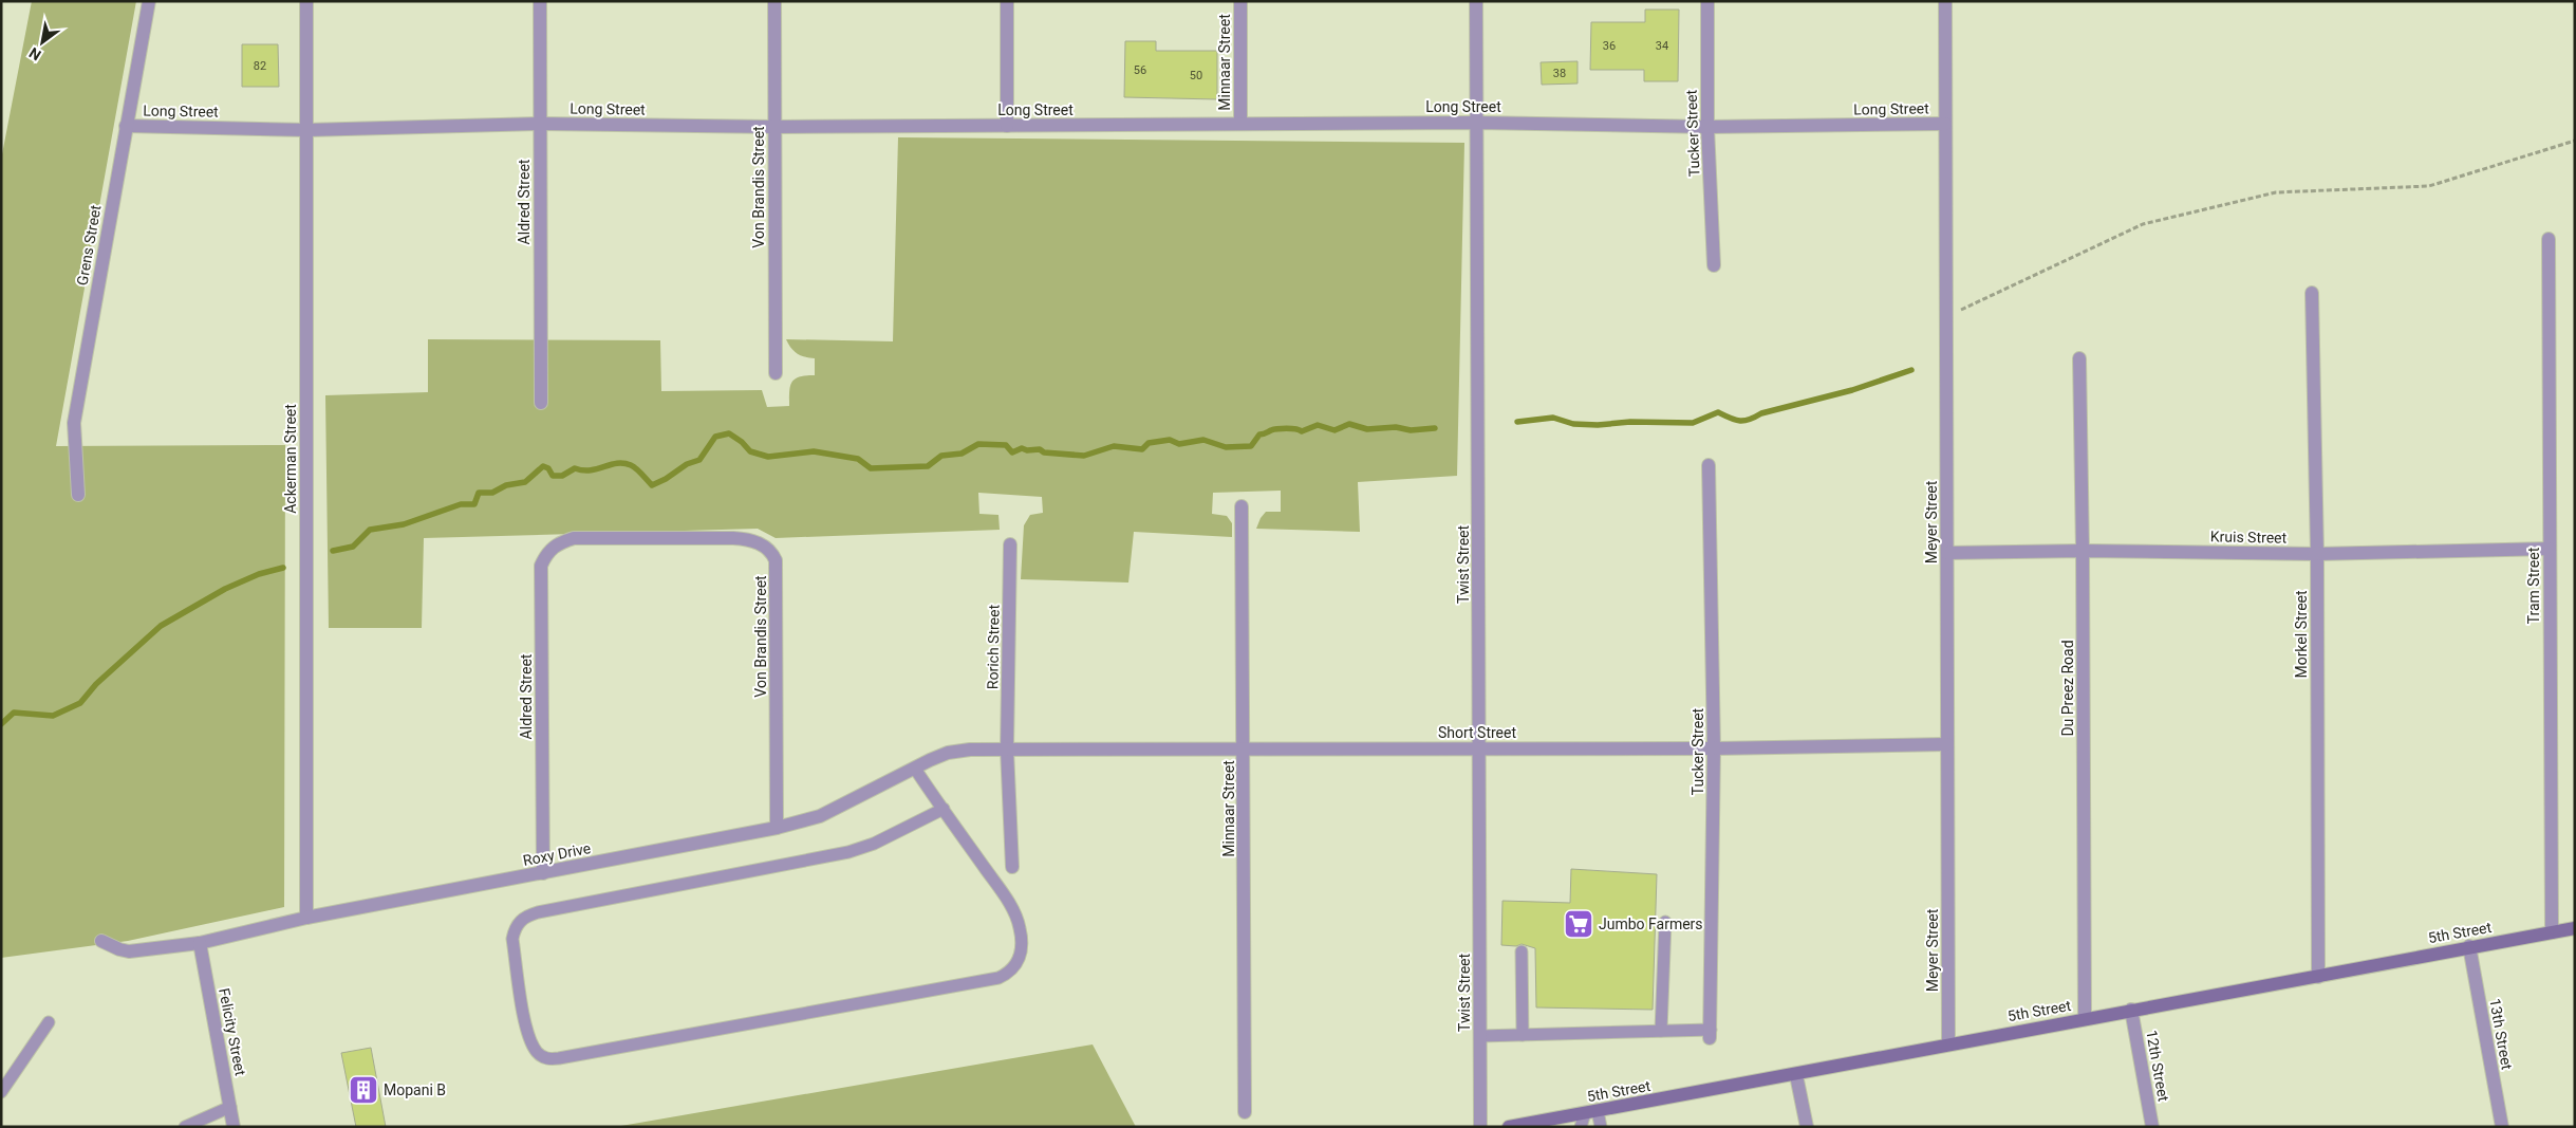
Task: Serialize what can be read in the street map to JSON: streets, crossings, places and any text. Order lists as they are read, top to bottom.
{
  "streets": {
    "main road": ["5th Street"],
    "street": [
      "Minnaar Street",
      "Long Street",
      "Tucker Street",
      "Von Brandis Street",
      "Aldred Street",
      "Grens Street",
      "Ackerman Street",
      "Meyer Street",
      "Kruis Street",
      "Twist Street",
      "Tram Street",
      "Morkel Street",
      "Rorich Street",
      "Du Preez Road",
      "Short Street",
      "Roxy Drive",
      "Felicity Street",
      "13th Street",
      "12th Street"
    ]
  },
  "crossings": [
    ["Minnaar Street", "Long Street"],
    ["Minnaar Street", "Short Street"],
    ["Long Street", "Tucker Street"],
    ["Long Street", "Von Brandis Street"],
    ["Long Street", "Aldred Street"],
    ["Long Street", "Grens Street"],
    ["Long Street", "Ackerman Street"],
    ["Long Street", "Meyer Street"],
    ["Long Street", "Twist Street"],
    ["Tucker Street", "Short Street"],
    ["Von Brandis Street", "Aldred Street"],
    ["Von Brandis Street", "Roxy Drive"],
    ["Aldred Street", "Roxy Drive"],
    ["Ackerman Street", "Roxy Drive"],
    ["Meyer Street", "Kruis Street"],
    ["Meyer Street", "Short Street"],
    ["Meyer Street", "5th Street"],
    ["Kruis Street", "Tram Street"],
    ["Kruis Street", "Morkel Street"],
    ["Kruis Street", "Du Preez Road"],
    ["Twist Street", "Short Street"],
    ["Tram Street", "5th Street"],
    ["Morkel Street", "5th Street"],
    ["Rorich Street", "Short Street"],
    ["Rorich Street", "Roxy Drive"],
    ["Du Preez Road", "5th Street"],
    ["Short Street", "Roxy Drive"],
    ["Roxy Drive", "Felicity Street"],
    ["5th Street", "13th Street"],
    ["5th Street", "12th Street"]
  ],
  "places": {
    "supermarket": ["Jumbo Farmers"],
    "building": ["Mopani B"]
  },
  "house_numbers": [
    "36",
    "34",
    "82",
    "56",
    "38",
    "50"
  ],
  "north": "bottom left"
}
